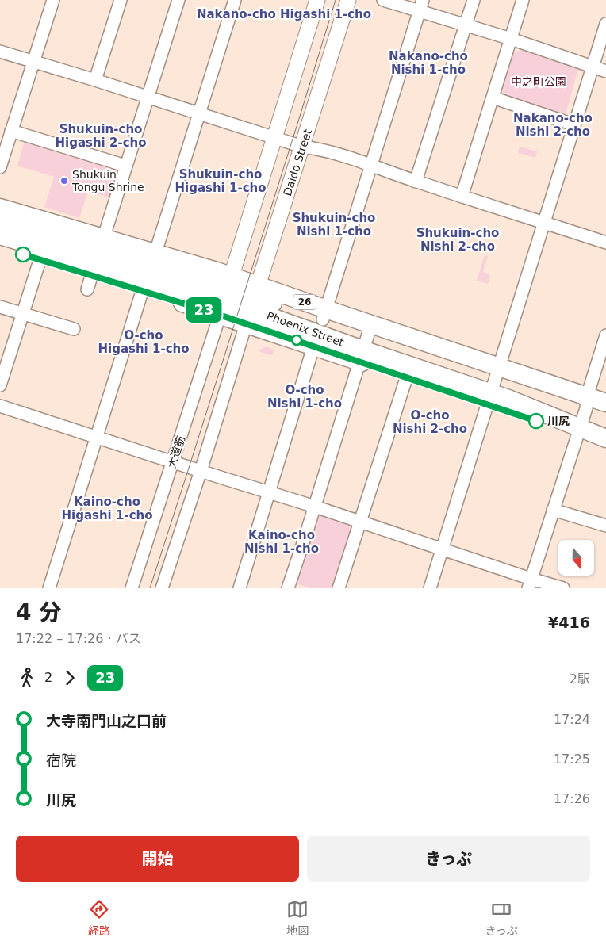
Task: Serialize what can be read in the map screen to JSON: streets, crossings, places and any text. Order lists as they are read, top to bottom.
{
  "streets": {
    "highway": ["26", "Phoenix Street"],
    "main road": ["Daido Street"],
    "street": ["大道筋"]
  },
  "crossings": [
    ["Daido Street", "26"],
    ["Daido Street", "Phoenix Street"],
    ["26", "Phoenix Street"],
    ["26", "大道筋"],
    ["Phoenix Street", "大道筋"]
  ],
  "districts": [
    "Nakano-cho Higashi 1-cho",
    "Nakano-cho Nishi 1-cho",
    "Nakano-cho Nishi 2-cho",
    "Shukuin-cho Higashi 2-cho",
    "Shukuin-cho Higashi 1-cho",
    "Shukuin-cho Nishi 1-cho",
    "Shukuin-cho Nishi 2-cho",
    "O-cho Higashi 1-cho",
    "O-cho Nishi 1-cho",
    "O-cho Nishi 2-cho",
    "Kaino-cho Higashi 1-cho",
    "Kaino-cho Nishi 1-cho"
  ],
  "parks": ["中之町公園"],
  "places": ["Shukuin Tongu Shrine", "川尻"],
  "lines": ["bus line 23"],
  "north": "bottom",
  "page": {
    "on_map": "23",
    "heading": ["4 分", "17:22 – 17:26 · バス", "¥416"],
    "legs": ["2", "23", "2駅"],
    "list": [
      {
        "name": "大寺南門山之口前",
        "value": "17:24"
      },
      {
        "name": "宿院",
        "value": "17:25"
      },
      {
        "name": "川尻",
        "value": "17:26"
      }
    ],
    "buttons": ["開始", "きっぷ"],
    "tabs": ["経路", "地図", "きっぷ"]
  }
}
